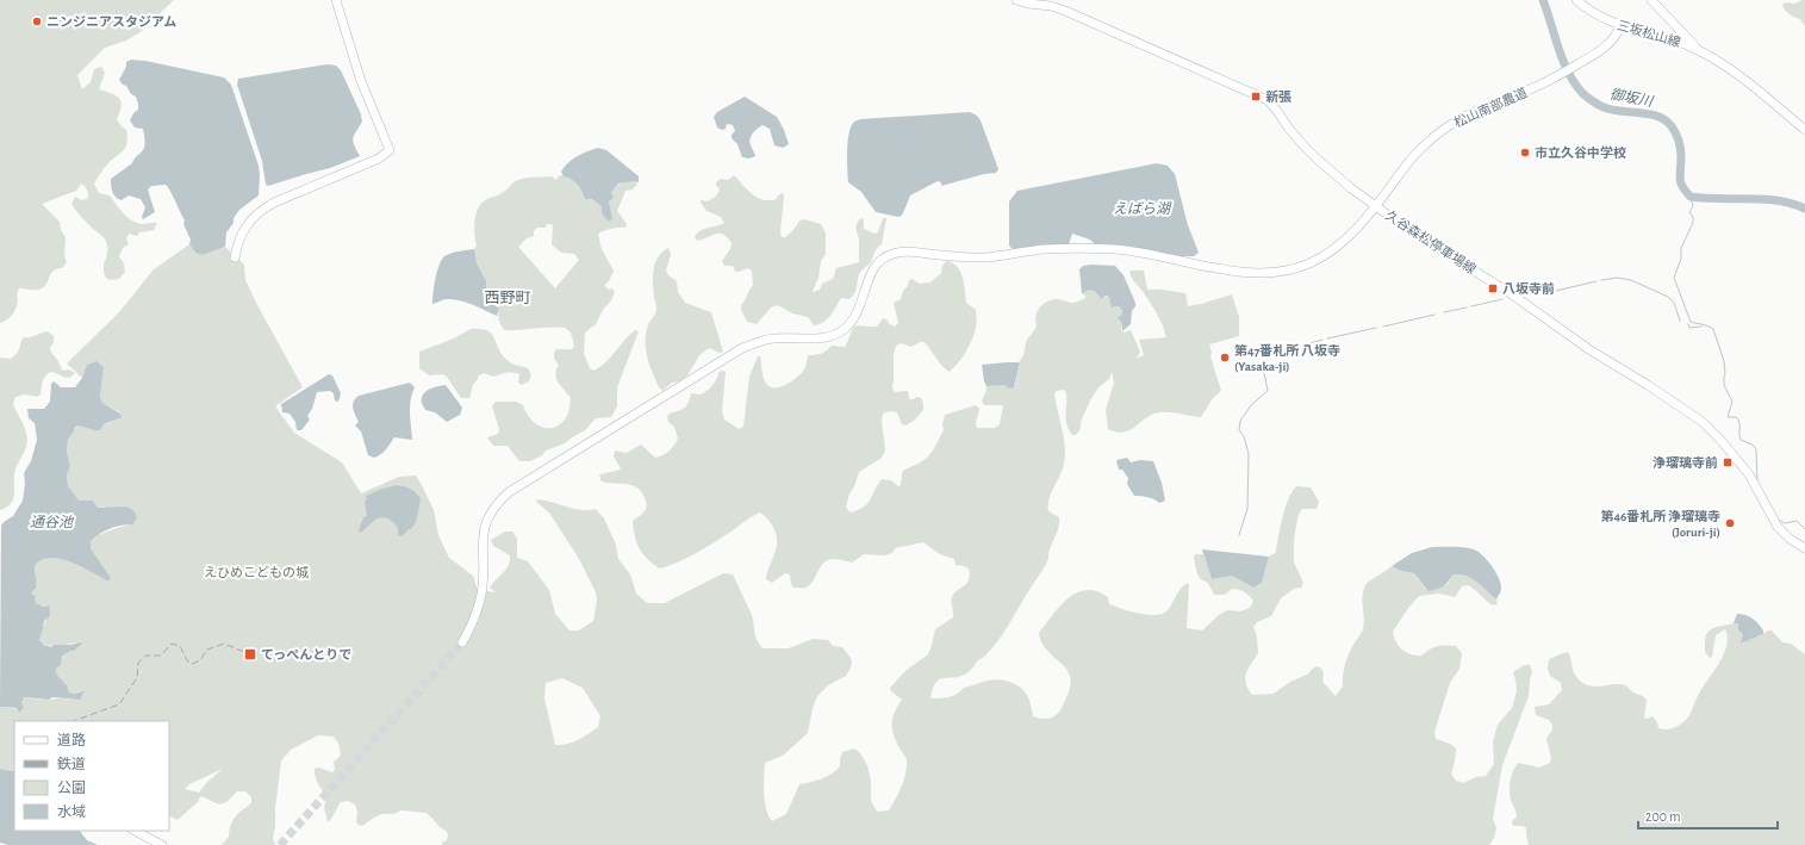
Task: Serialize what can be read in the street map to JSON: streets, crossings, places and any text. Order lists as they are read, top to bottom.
{
  "streets": {
    "street": ["三坂松山線", "松山南部農道", "久谷森松停車場線"]
  },
  "crossings": [
    ["三坂松山線", "松山南部農道"],
    ["松山南部農道", "久谷森松停車場線"]
  ],
  "districts": ["西野町"],
  "water": ["御坂川", "えばら湖", "通谷池"],
  "parks": ["えひめこどもの城"],
  "places": {
    "other": [
      "ニンジニアスタジアム",
      "市立久谷中学校",
      "第47番札所 八坂寺 (Yasaka-ji)",
      "第46番札所 浄瑠璃寺 (Joruri-ji)"
    ],
    "transit": [
      "新張",
      "八坂寺前",
      "浄瑠璃寺前",
      "てっぺんとりで"
    ]
  },
  "legend": [
    "道路",
    "鉄道",
    "公園",
    "水域"
  ],
  "scale_bar": "200 m"
}
